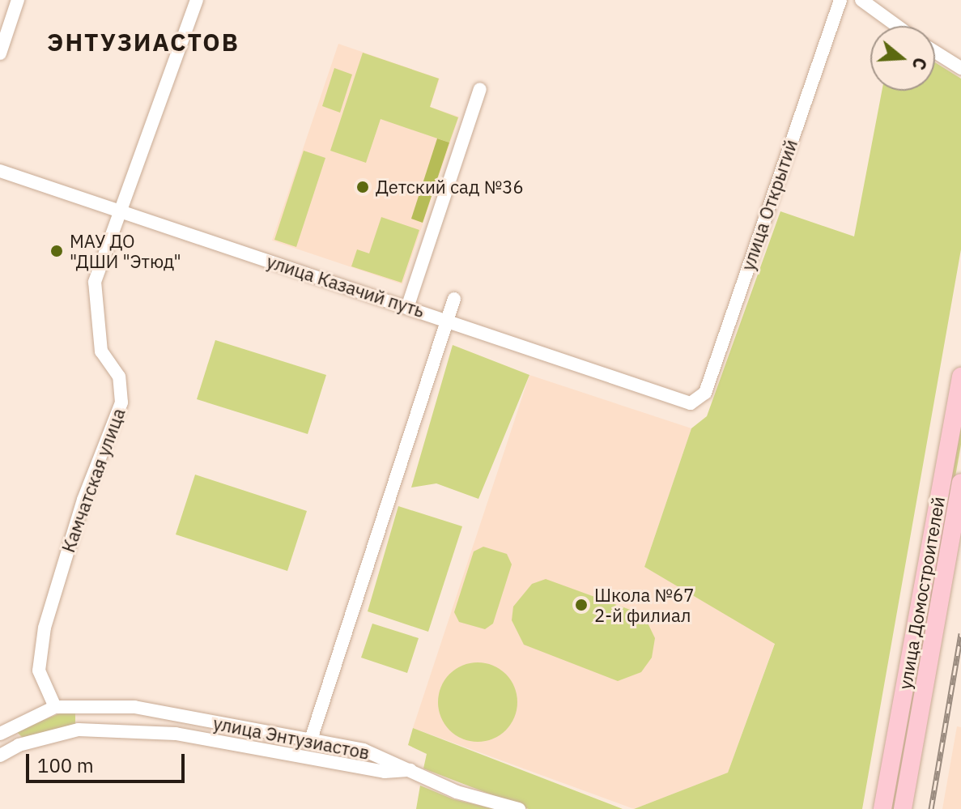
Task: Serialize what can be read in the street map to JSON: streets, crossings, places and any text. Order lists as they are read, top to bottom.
{
  "streets": {
    "main road": ["улица Домостроителей"],
    "street": [
      "улица Открытий",
      "улица Казачий путь",
      "Камчатская улица",
      "улица Энтузиастов"
    ]
  },
  "crossings": [
    ["улица Открытий", "улица Казачий путь"],
    ["улица Казачий путь", "Камчатская улица"],
    ["Камчатская улица", "улица Энтузиастов"]
  ],
  "districts": ["ЭНТУЗИАСТОВ"],
  "places": ["Детский сад №36", "МАУ ДО \"ДШИ \"Этюд\"", "Школа №67 2-й филиал"],
  "scale_bar": "100 m",
  "north": "right"
}
